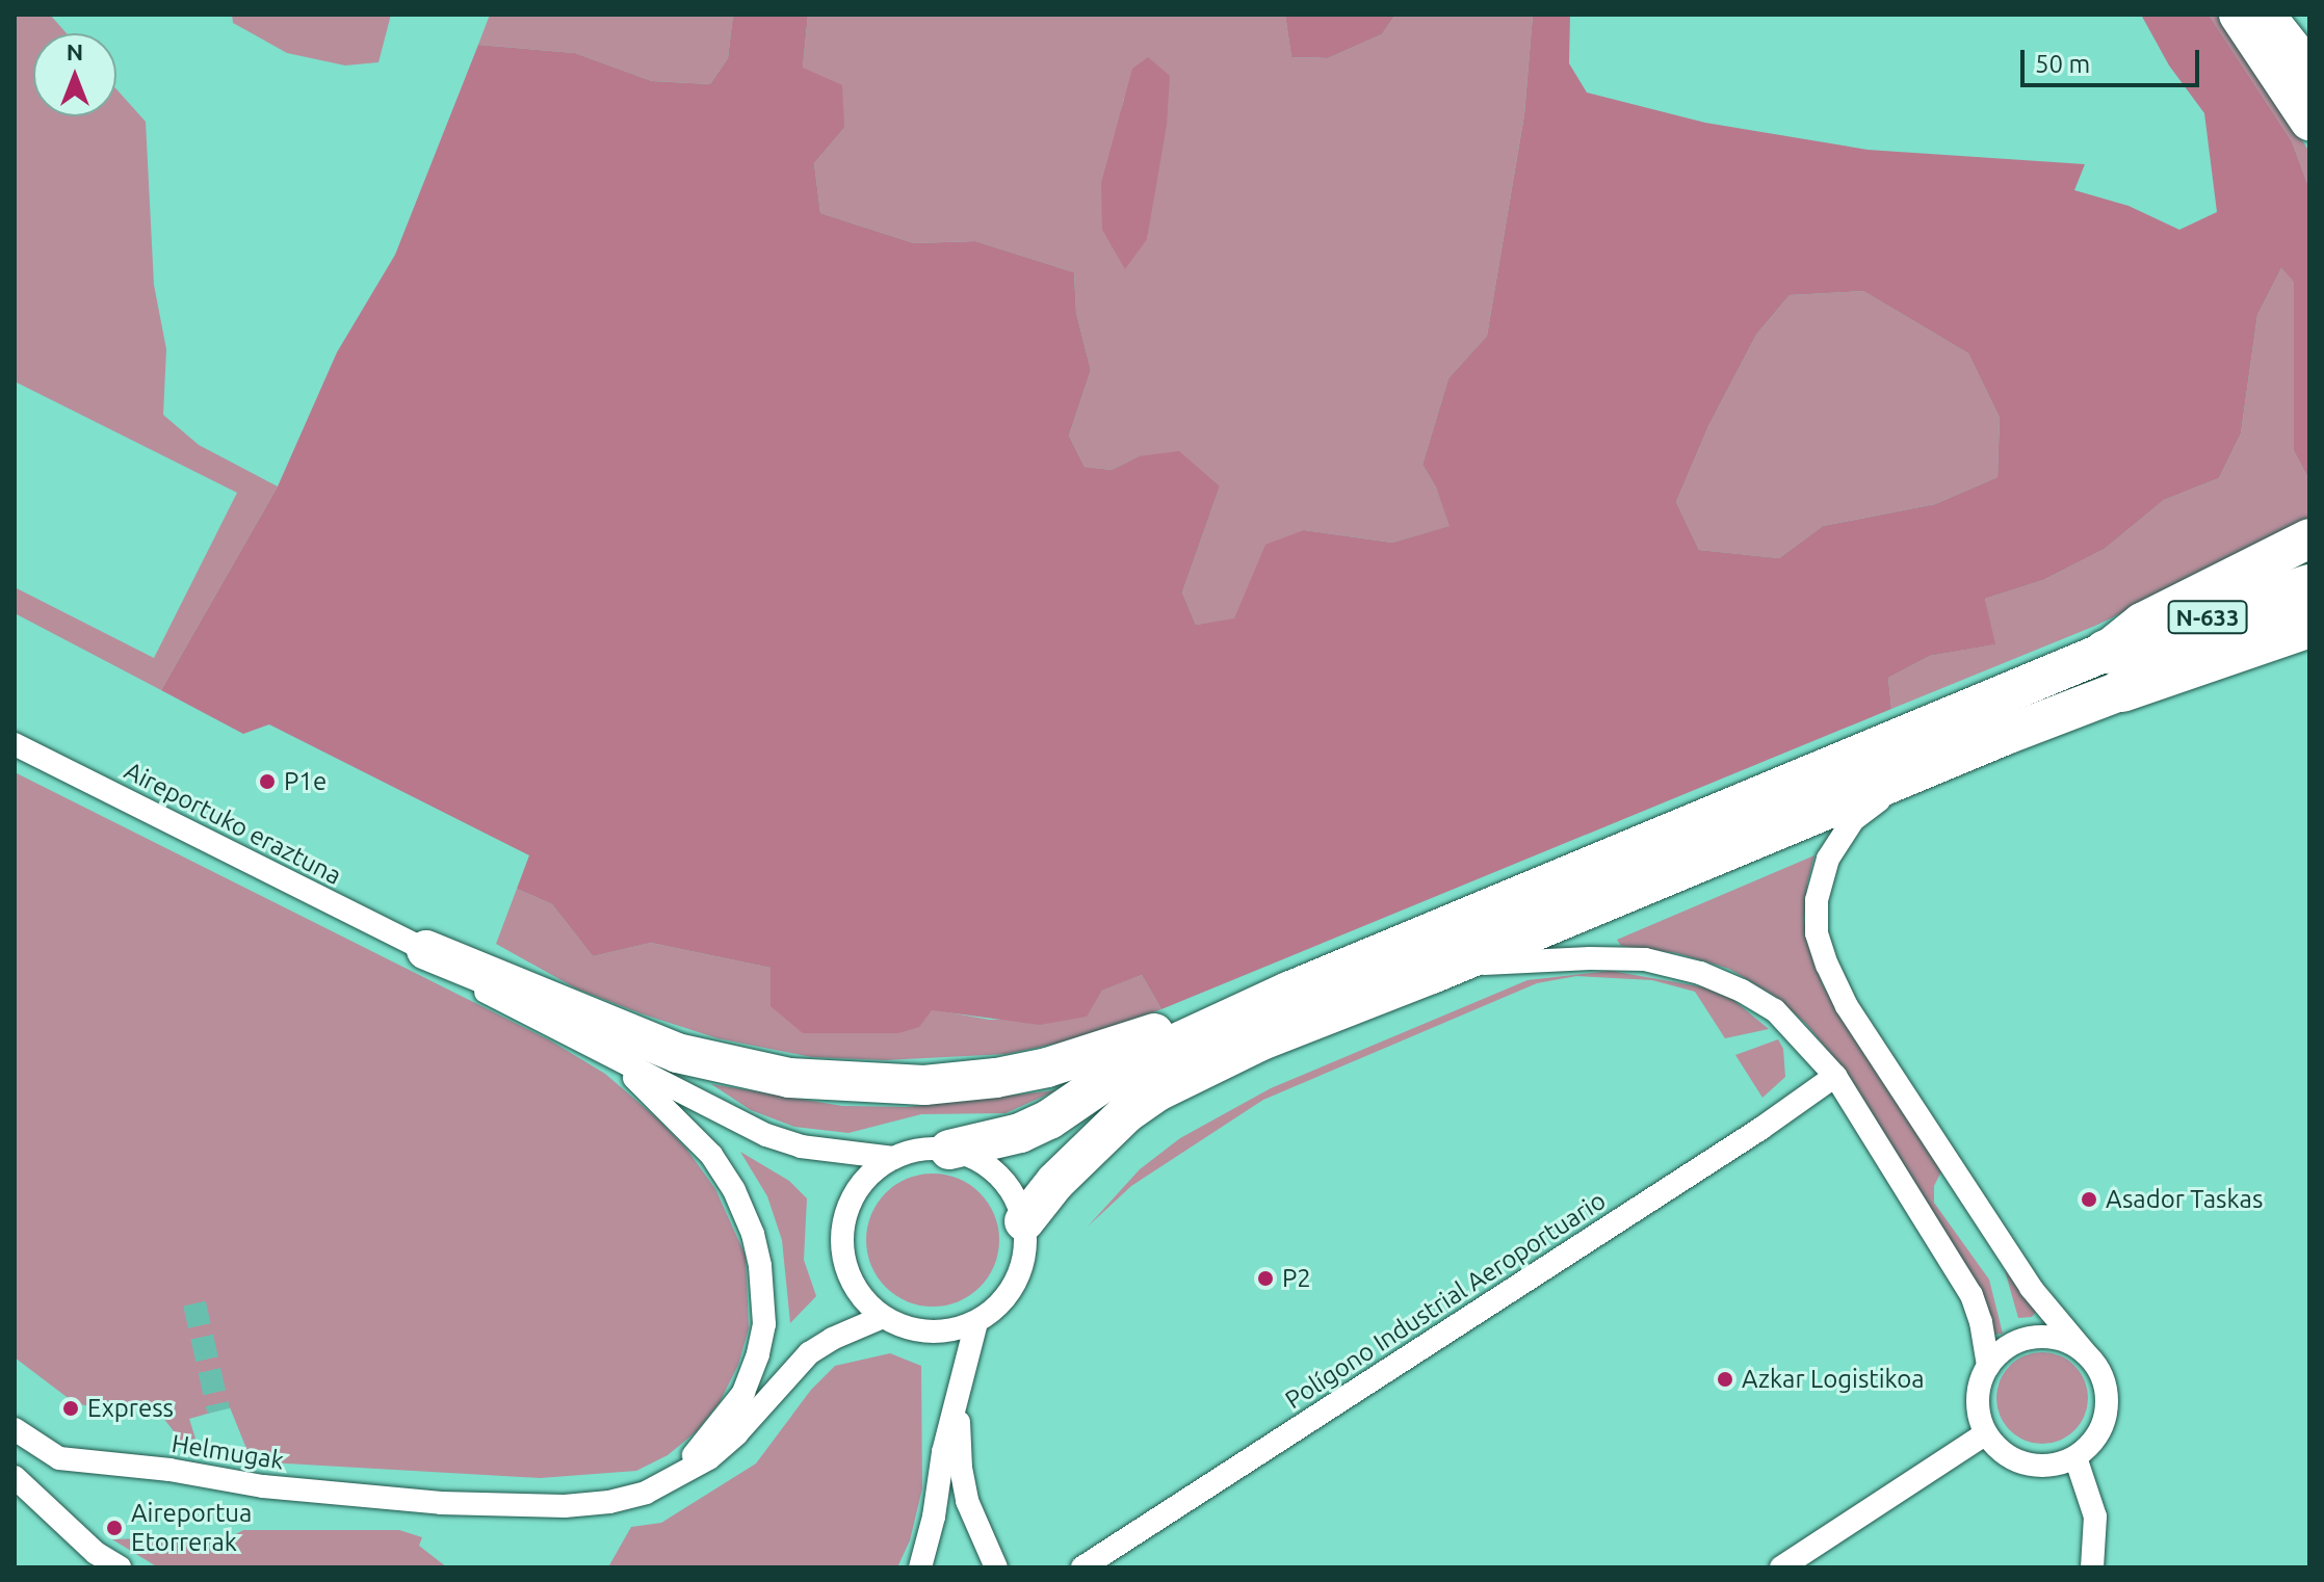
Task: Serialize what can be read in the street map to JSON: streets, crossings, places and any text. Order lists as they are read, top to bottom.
{
  "streets": {
    "highway": ["N-633"],
    "street": ["Aireportuko eraztuna", "Polígono Industrial Aeroportuario", "Helmugak"]
  },
  "places": [
    "P1e",
    "Asador Taskas",
    "P2",
    "Azkar Logistikoa",
    "Express",
    "Aireportua Etorrerak"
  ],
  "scale_bar": "50 m",
  "north": "top"
}
